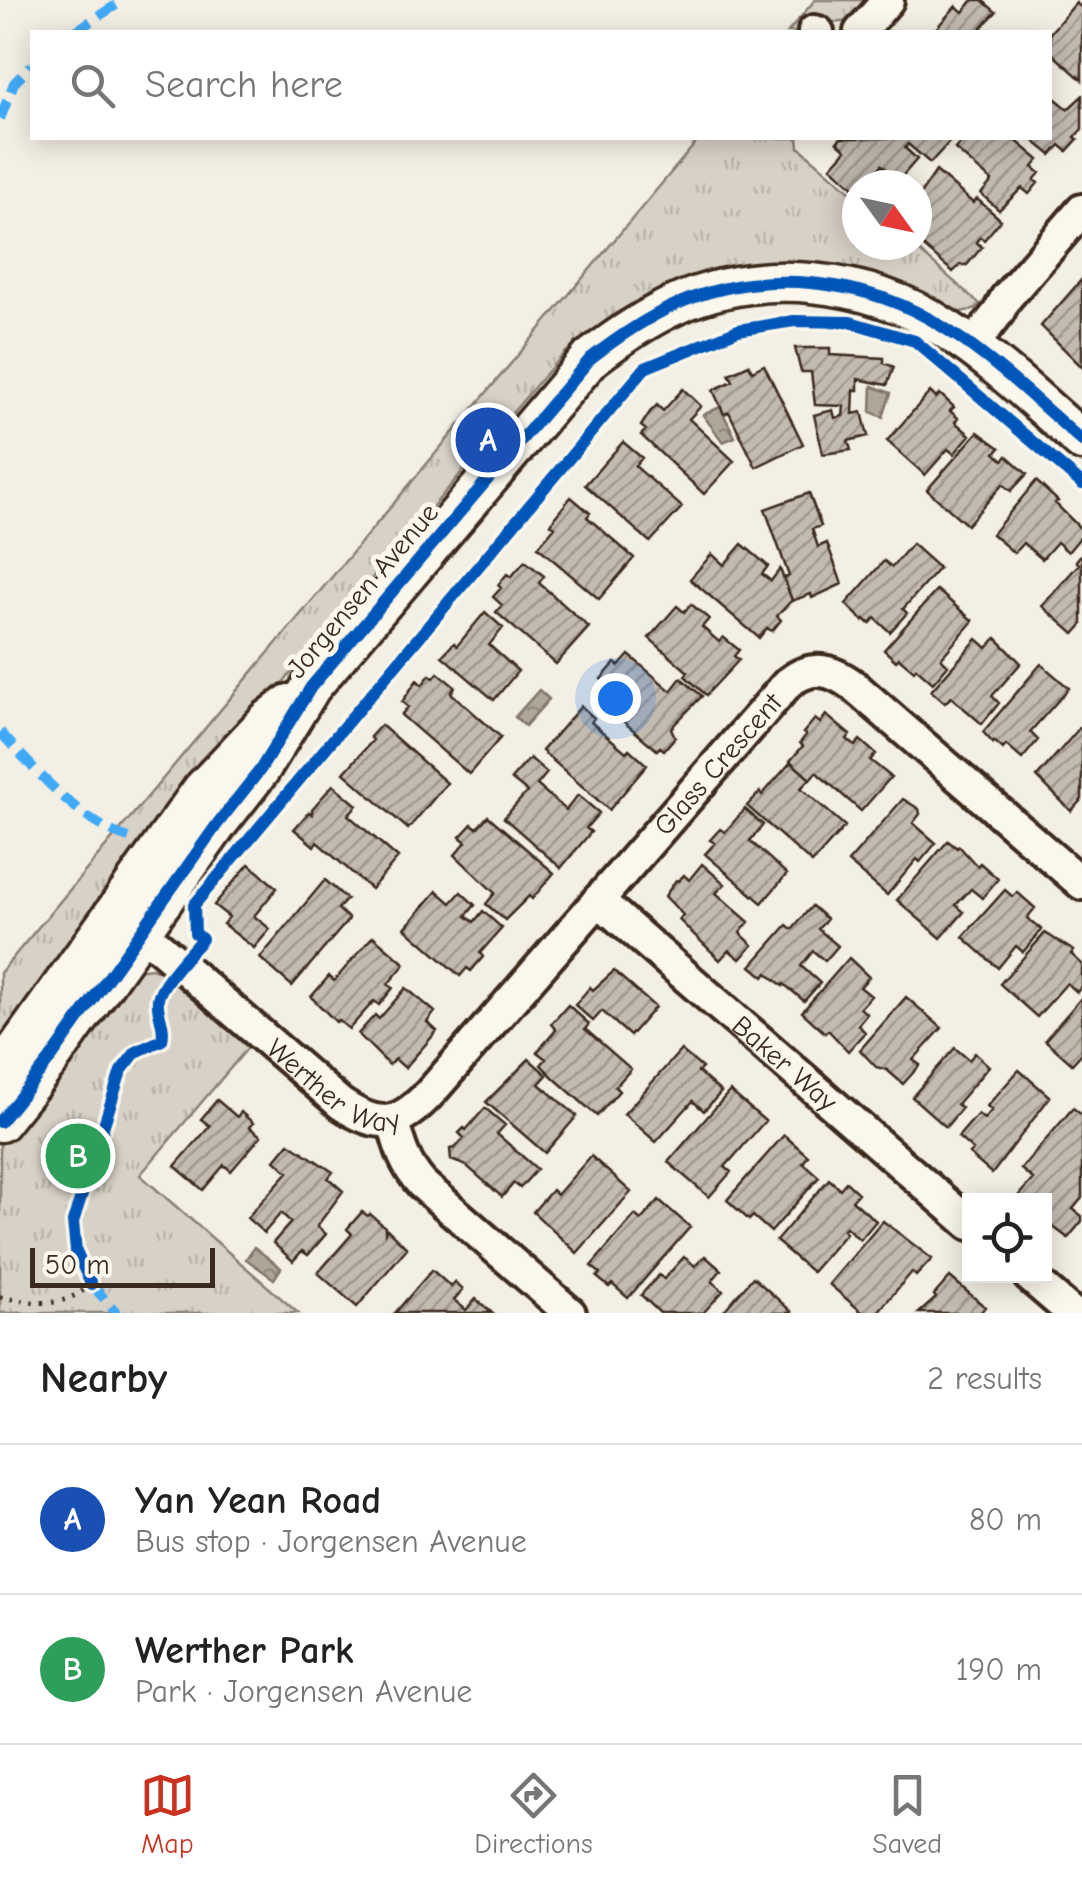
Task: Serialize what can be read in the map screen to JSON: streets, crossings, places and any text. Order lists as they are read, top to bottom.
{
  "streets": {
    "street": [
      "Jorgensen Avenue",
      "Glass Crescent",
      "Baker Way",
      "Werther Way"
    ]
  },
  "crossings": [
    ["Jorgensen Avenue", "Werther Way"],
    ["Glass Crescent", "Baker Way"],
    ["Glass Crescent", "Werther Way"]
  ],
  "scale_bar": "50 m",
  "north": "bottom right",
  "page": {
    "search": "Search here",
    "pins": ["A", "B"],
    "scale": "50 m",
    "heading": ["Nearby", "2 results"],
    "list": [
      {
        "mark": "A",
        "name": "Yan Yean Road",
        "note": "Bus stop · Jorgensen Avenue",
        "value": "80 m"
      },
      {
        "mark": "B",
        "name": "Werther Park",
        "note": "Park · Jorgensen Avenue",
        "value": "190 m"
      }
    ],
    "nav": ["Map", "Directions", "Saved"]
  }
}
